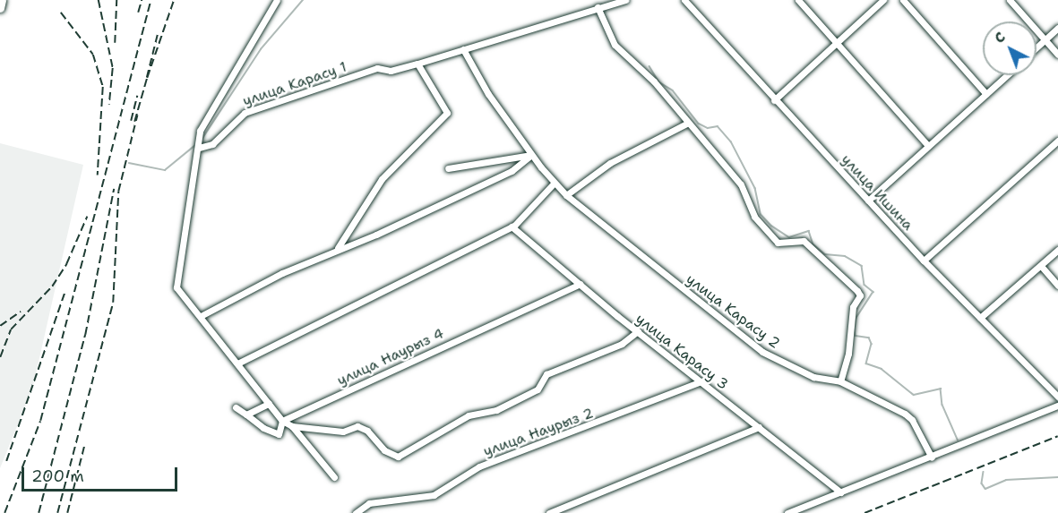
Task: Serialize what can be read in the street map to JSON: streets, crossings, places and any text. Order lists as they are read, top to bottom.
{
  "streets": {
    "street": [
      "улица Карасу 1",
      "улица Ишина",
      "улица Карасу 2",
      "улица Карасу 3",
      "улица Наурыз 4",
      "улица Наурыз 2"
    ]
  },
  "crossings": [
    ["улица Карасу 1", "улица Карасу 2"],
    ["улица Карасу 3", "улица Наурыз 4"],
    ["улица Карасу 3", "улица Наурыз 2"]
  ],
  "scale_bar": "200 m",
  "north": "top left"
}
